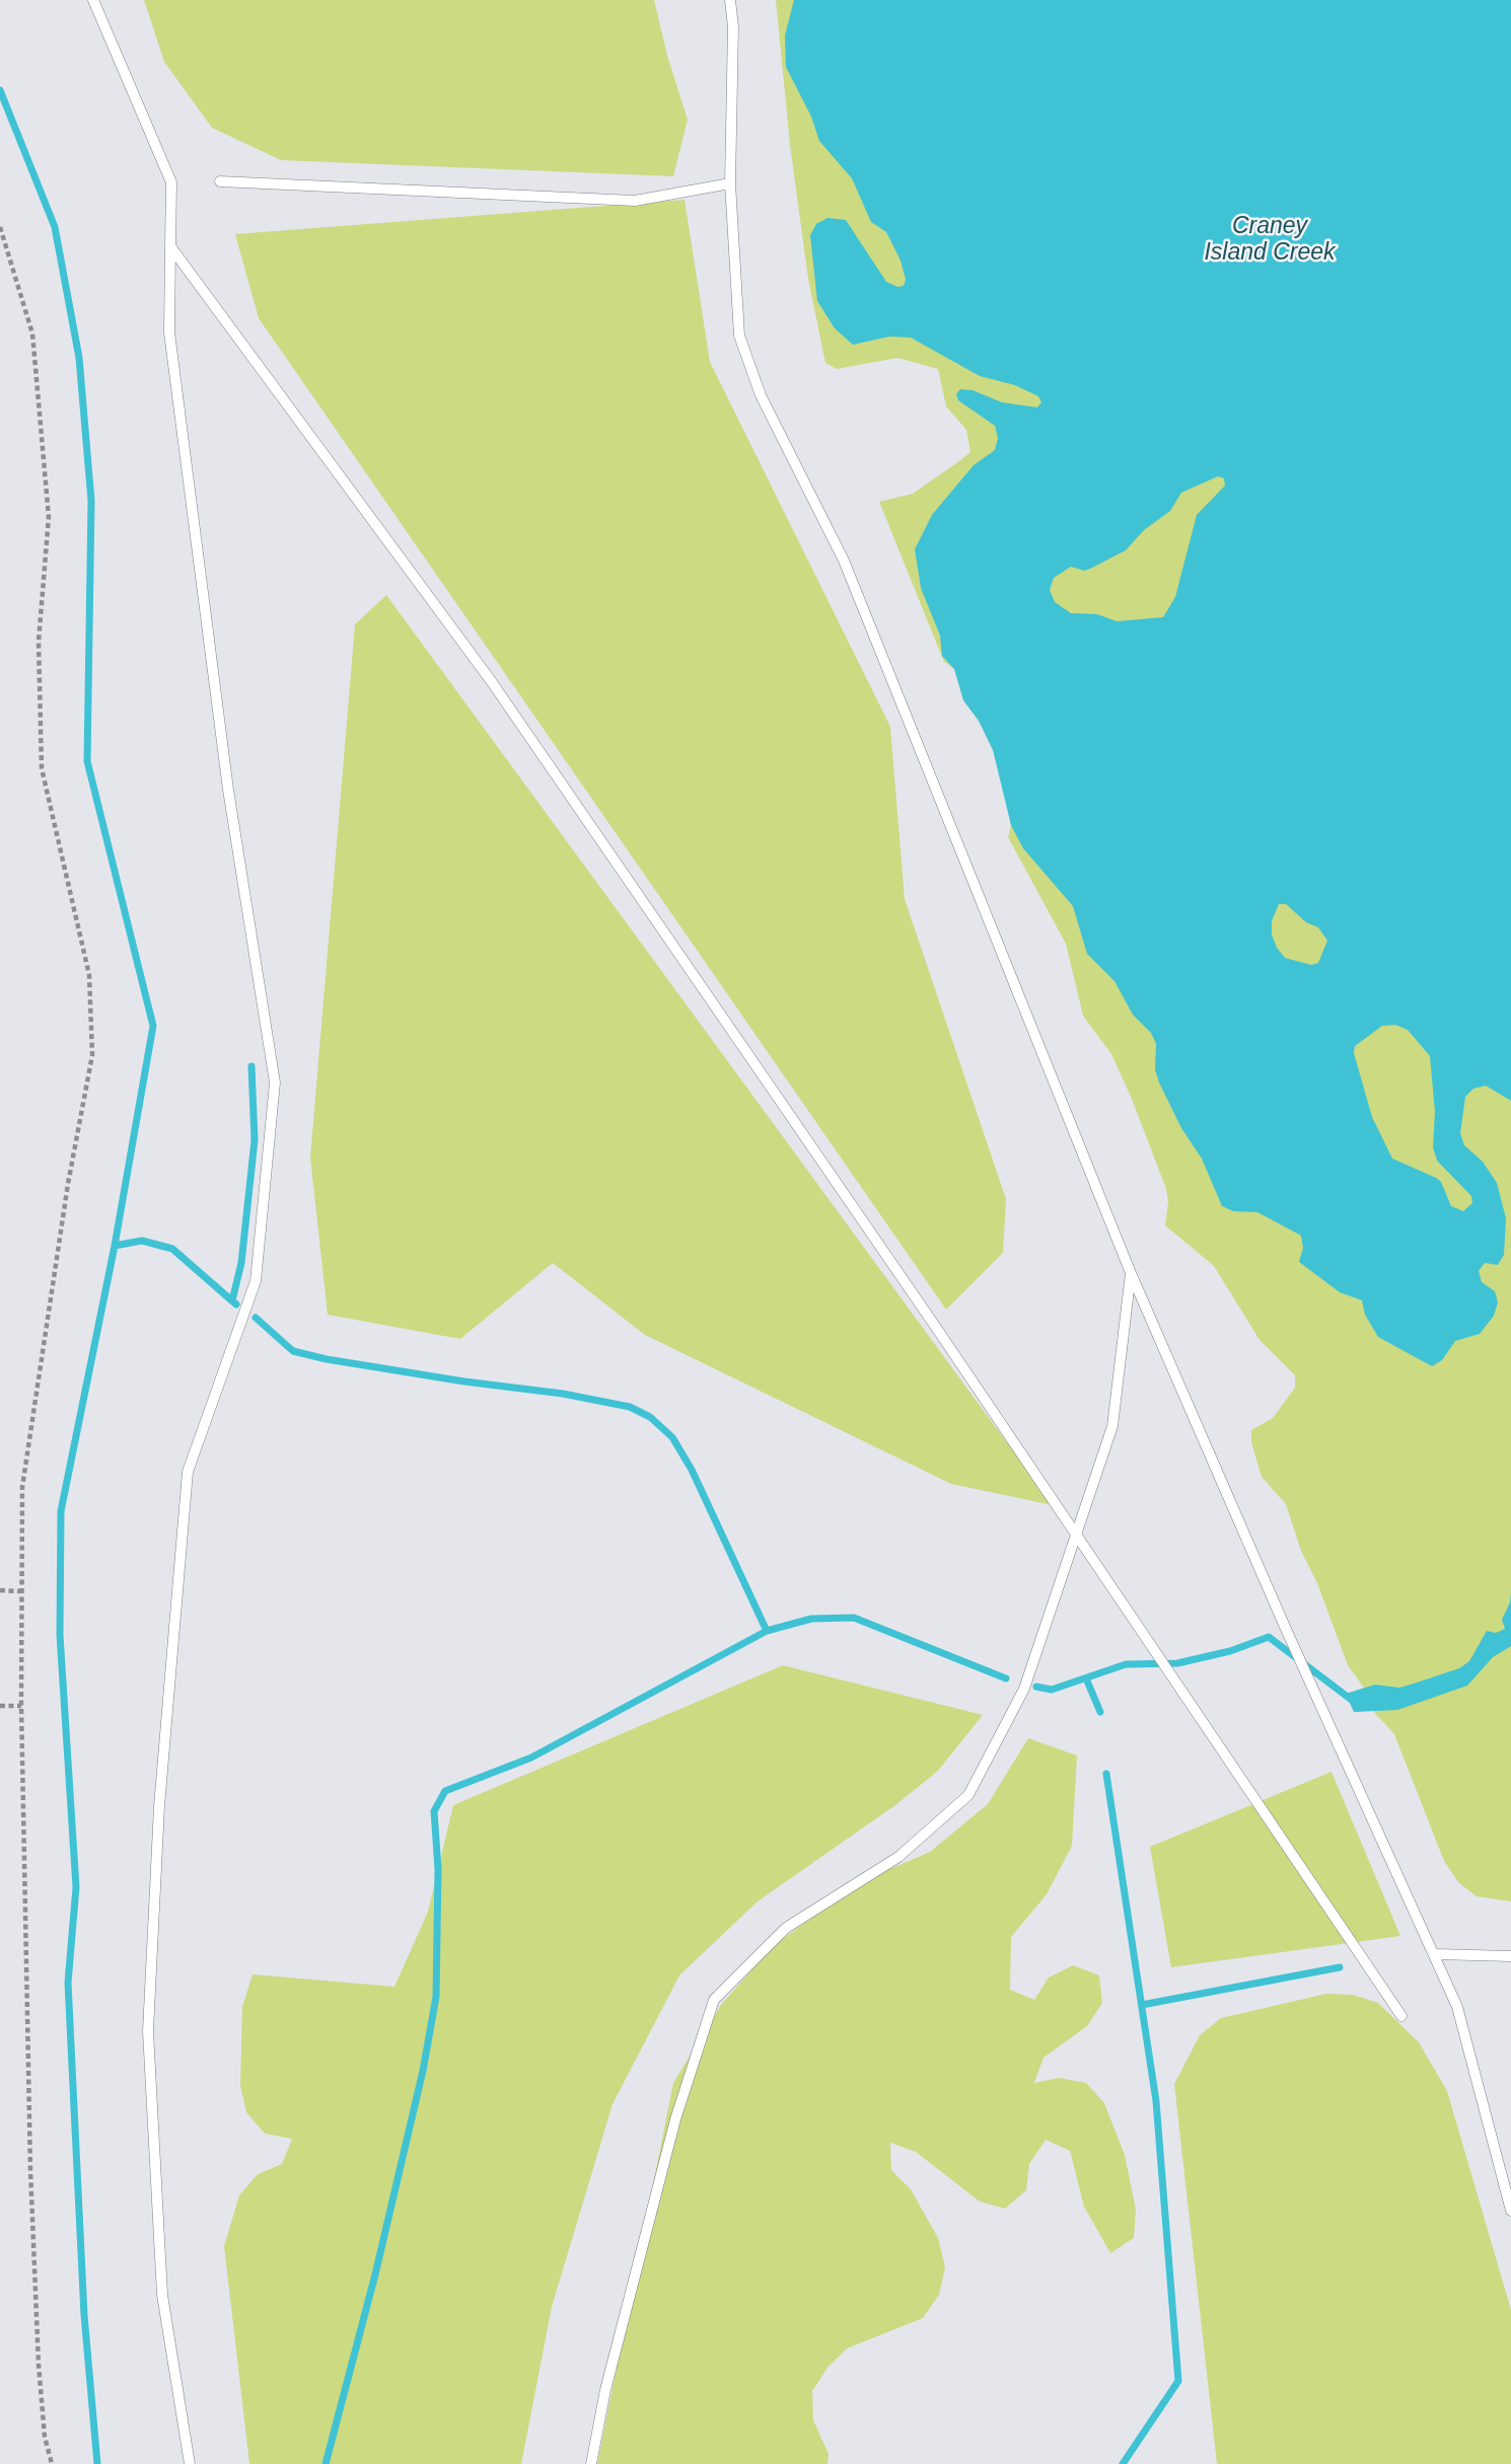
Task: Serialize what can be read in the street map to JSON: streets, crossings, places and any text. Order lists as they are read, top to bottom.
{
  "water": ["Craney Island Creek"]
}
